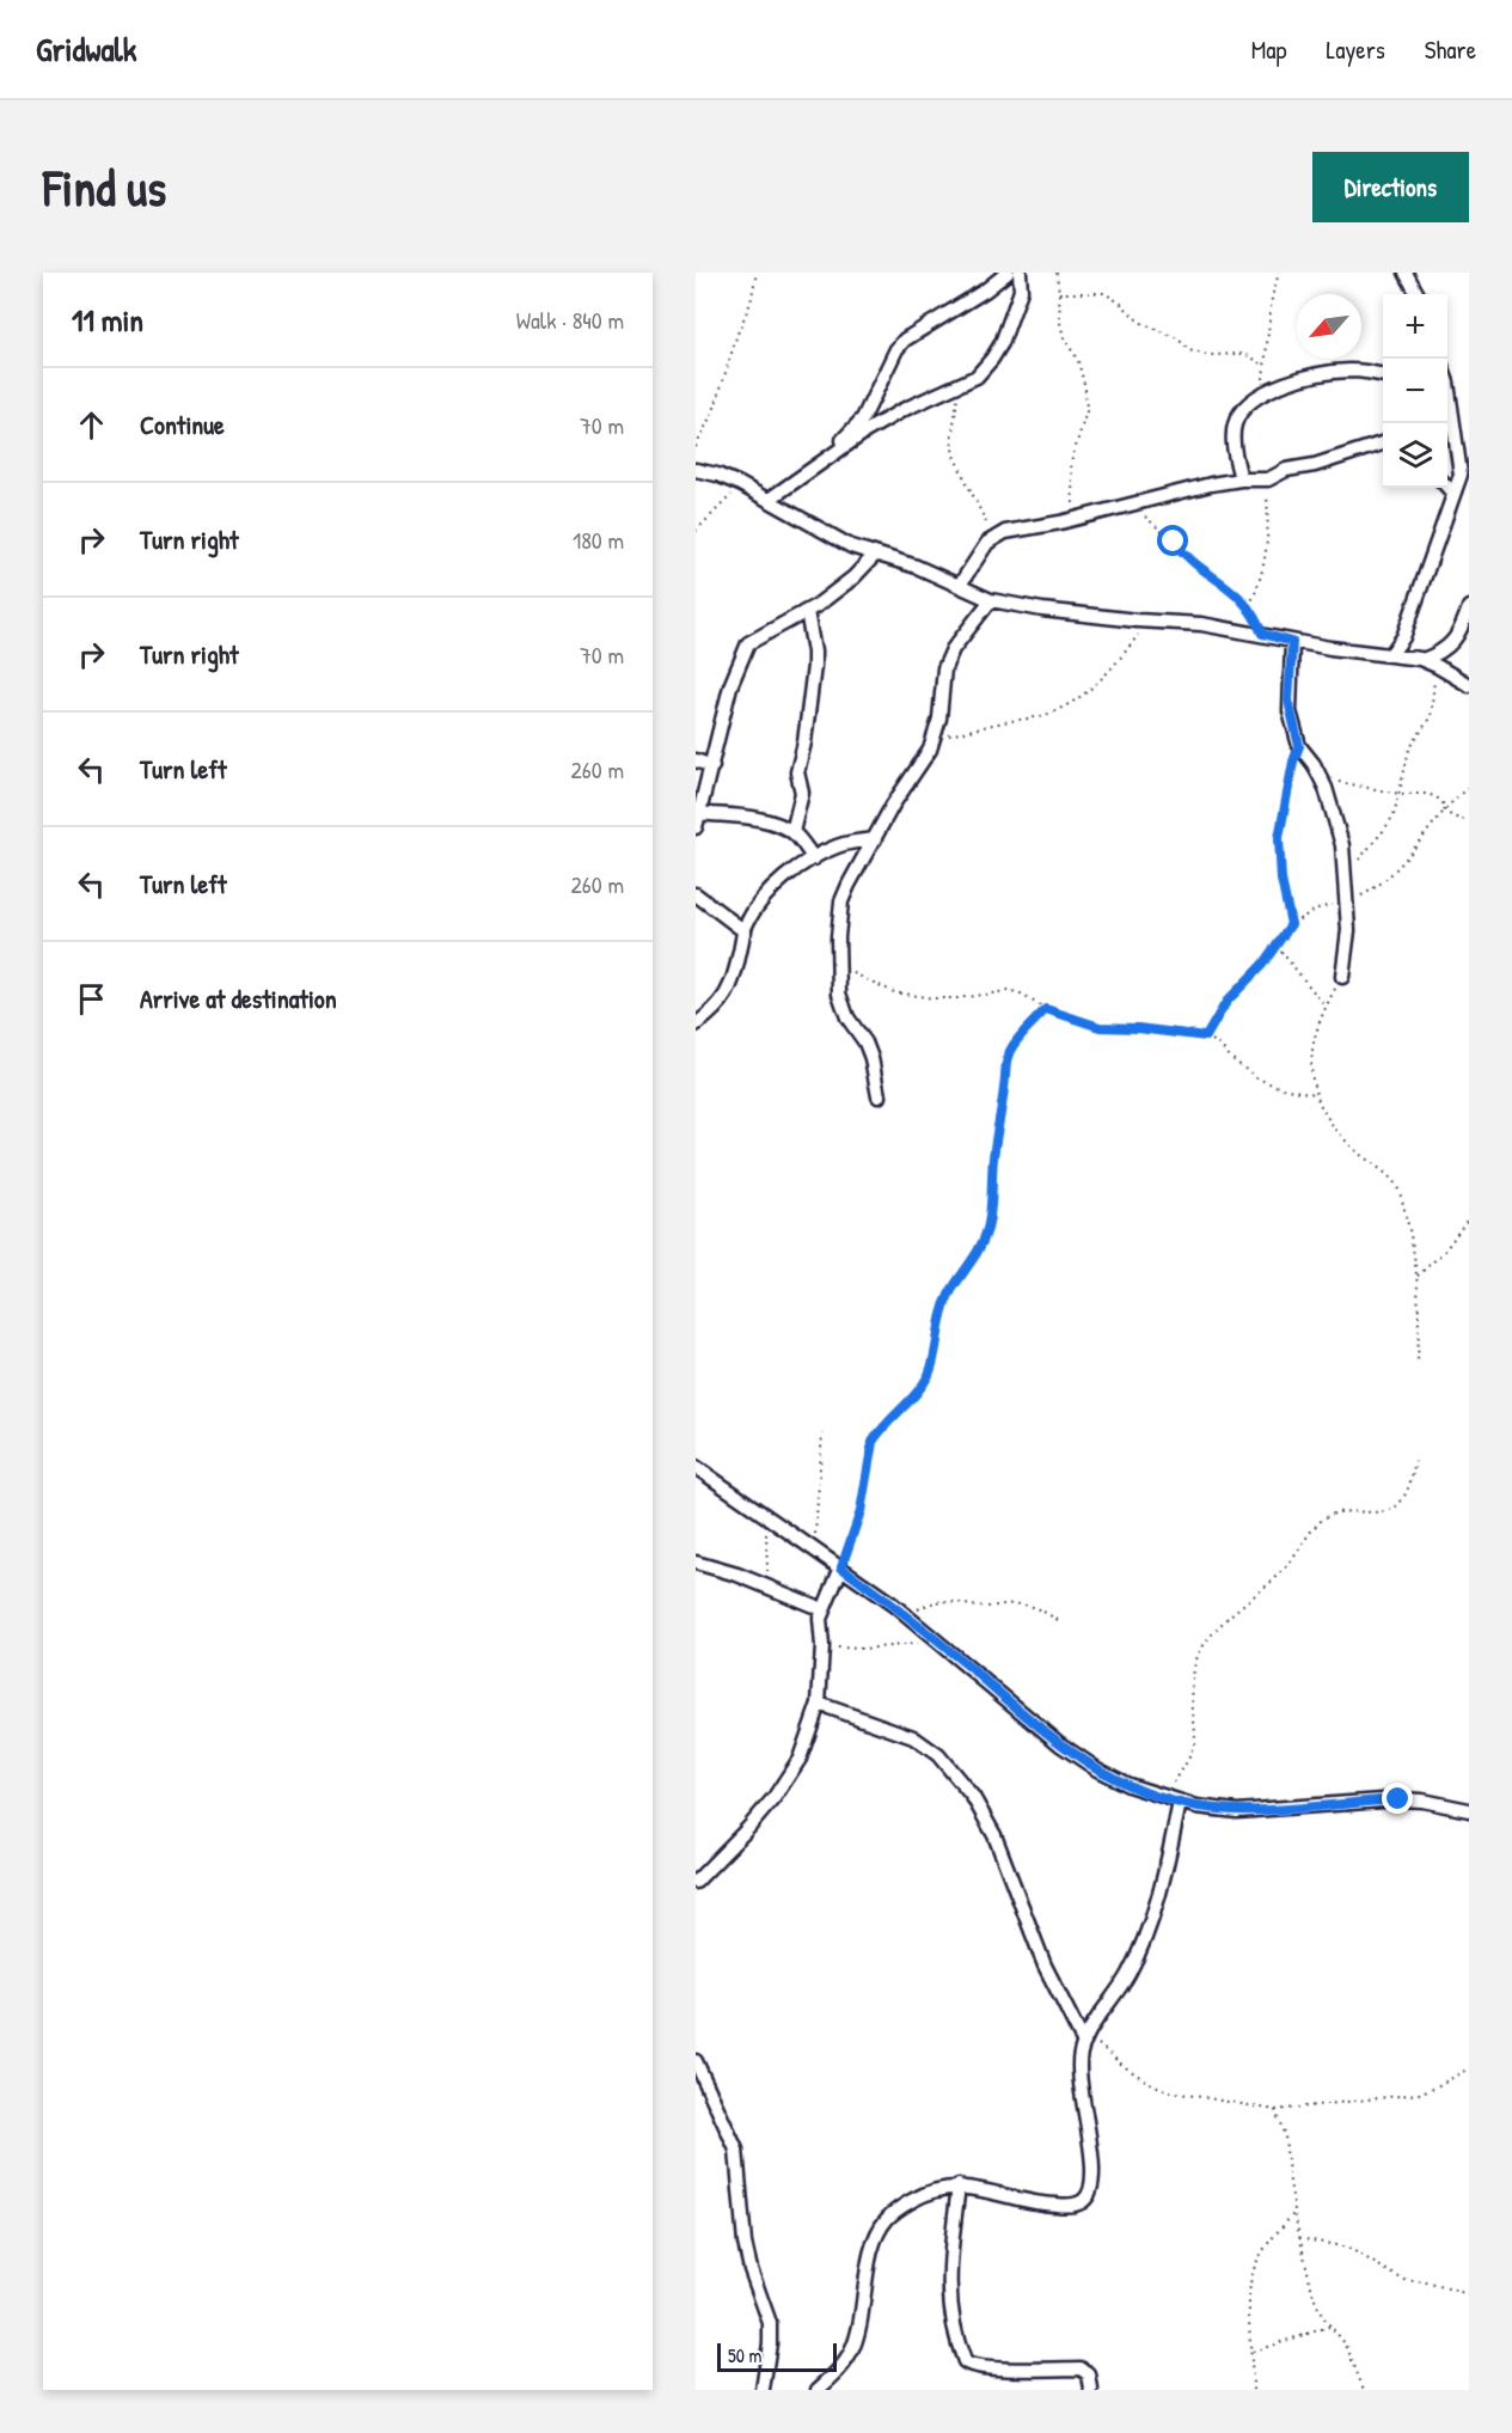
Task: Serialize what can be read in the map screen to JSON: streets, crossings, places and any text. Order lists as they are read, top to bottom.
{
  "scale_bar": "50 m",
  "north": "bottom left",
  "page": {
    "header": "Gridwalk",
    "nav": ["Map", "Layers", "Share"],
    "buttons": "Directions",
    "title": "Find us",
    "heading": ["11 min", "Walk · 840 m"],
    "map_buttons": ["+", "−"],
    "list": [
      ["Continue", "70 m"],
      ["Turn right", "180 m"],
      ["Turn right", "70 m"],
      ["Turn left", "260 m"],
      ["Turn left", "260 m"],
      "Arrive at destination"
    ],
    "scale": "50 m"
  }
}
